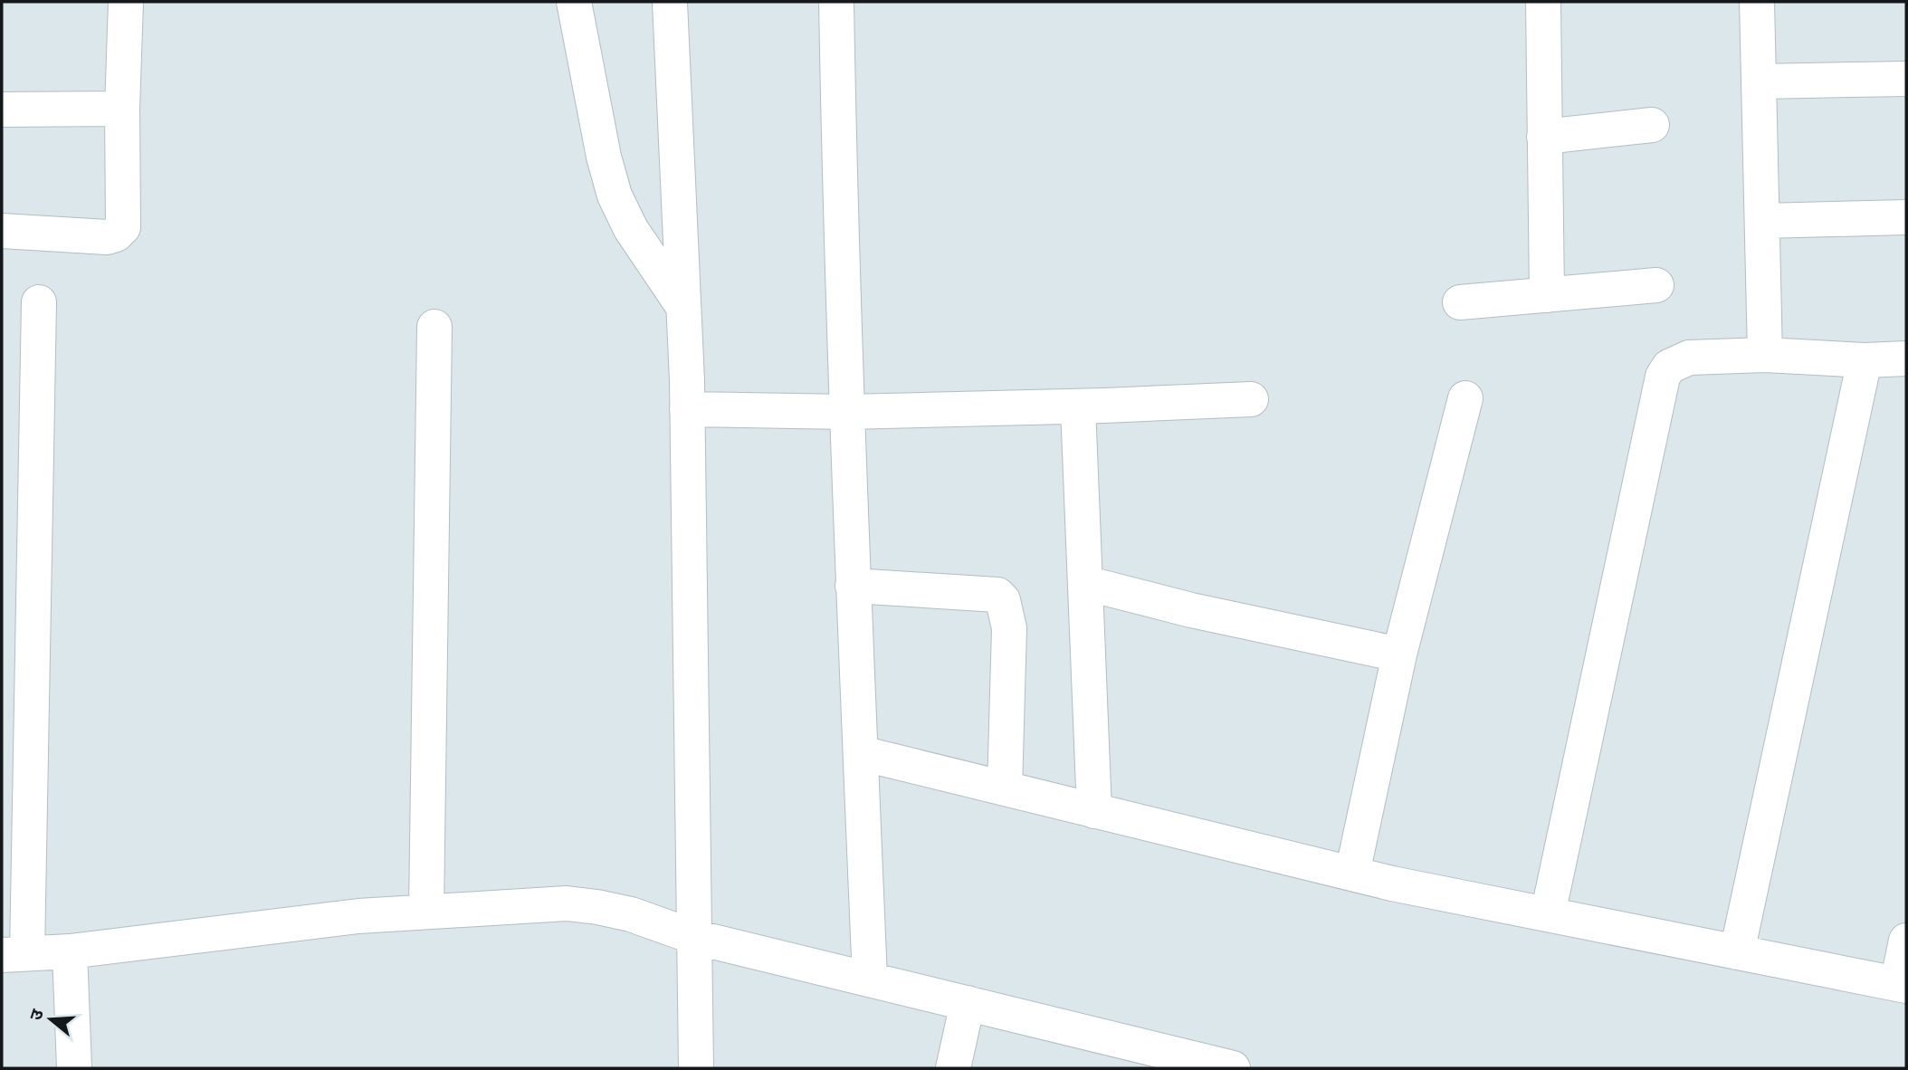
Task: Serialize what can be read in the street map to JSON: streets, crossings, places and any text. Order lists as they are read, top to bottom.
{
  "north": "left"
}
